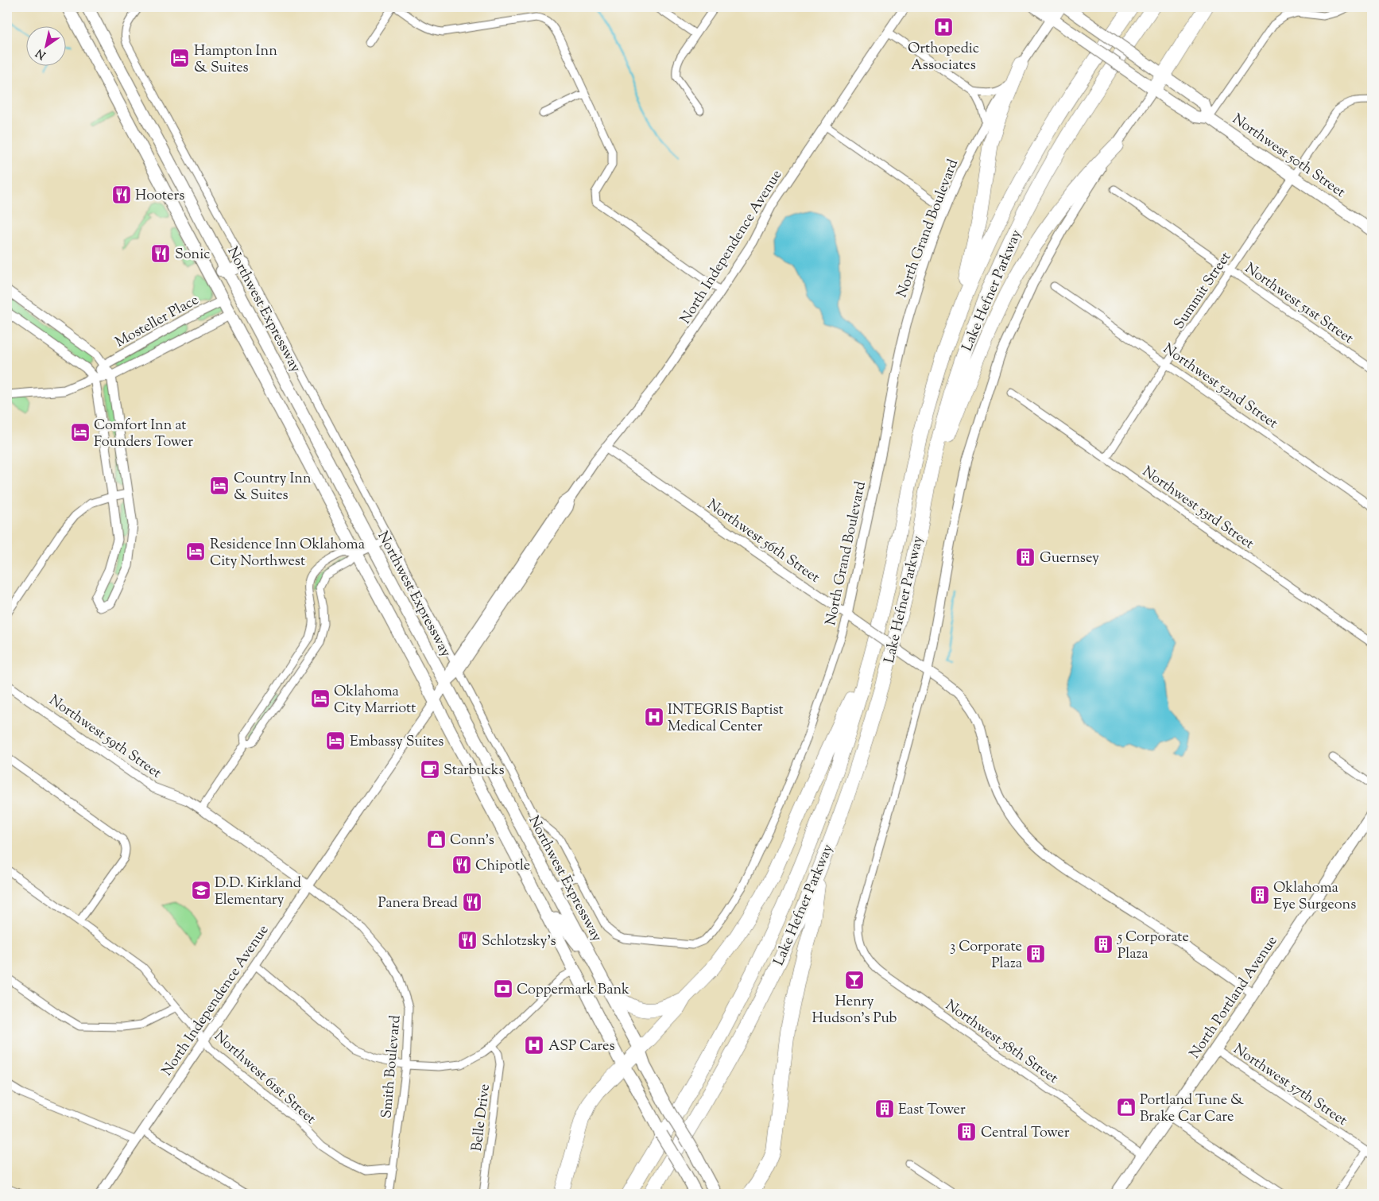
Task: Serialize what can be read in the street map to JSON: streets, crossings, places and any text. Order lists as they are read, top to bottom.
{
  "streets": {
    "highway": ["Lake Hefner Parkway", "Northwest Expressway"],
    "main road": ["Northwest 50th Street", "North Portland Avenue"],
    "street": [
      "North Grand Boulevard",
      "North Independence Avenue",
      "Summit Street",
      "Northwest 51st Street",
      "Mosteller Place",
      "Northwest 52nd Street",
      "Northwest 53rd Street",
      "Northwest 56th Street",
      "Northwest 59th Street",
      "Northwest 58th Street",
      "Smith Boulevard",
      "Northwest 61st Street",
      "Northwest 57th Street",
      "Belle Drive"
    ]
  },
  "crossings": [
    ["Northwest 50th Street", "North Grand Boulevard"],
    ["Northwest 50th Street", "Summit Street"],
    ["North Grand Boulevard", "Northwest Expressway"],
    ["North Grand Boulevard", "Northwest 56th Street"],
    ["North Independence Avenue", "Northwest Expressway"],
    ["North Independence Avenue", "Northwest 56th Street"],
    ["North Independence Avenue", "Northwest 59th Street"],
    ["North Independence Avenue", "Smith Boulevard"],
    ["North Independence Avenue", "Northwest 61st Street"],
    ["Summit Street", "Northwest 51st Street"],
    ["Summit Street", "Northwest 52nd Street"],
    ["Summit Street", "Northwest 53rd Street"],
    ["Northwest 56th Street", "North Portland Avenue"],
    ["Northwest 56th Street", "Northwest 58th Street"],
    ["Northwest 59th Street", "Smith Boulevard"],
    ["North Portland Avenue", "Northwest 58th Street"],
    ["North Portland Avenue", "Northwest 57th Street"],
    ["Smith Boulevard", "Northwest 61st Street"]
  ],
  "places": {
    "hospital": ["Orthopedic Associates", "INTEGRIS Baptist Medical Center", "ASP Cares"],
    "hotel": [
      "Hampton Inn & Suites",
      "Comfort Inn at Founders Tower",
      "Country Inn & Suites",
      "Residence Inn Oklahoma City Northwest",
      "Oklahoma City Marriott",
      "Embassy Suites"
    ],
    "restaurant": [
      "Hooters",
      "Sonic",
      "Chipotle",
      "Panera Bread",
      "Schlotzsky's"
    ],
    "building": [
      "Guernsey",
      "Oklahoma Eye Surgeons",
      "5 Corporate Plaza",
      "3 Corporate Plaza",
      "East Tower",
      "Central Tower"
    ],
    "cafe": ["Starbucks"],
    "shop": ["Conn's", "Portland Tune & Brake Car Care"],
    "school or university": ["D.D. Kirkland Elementary"],
    "bar": ["Henry Hudson's Pub"],
    "bank": ["Coppermark Bank"]
  },
  "north": "bottom left"
}
